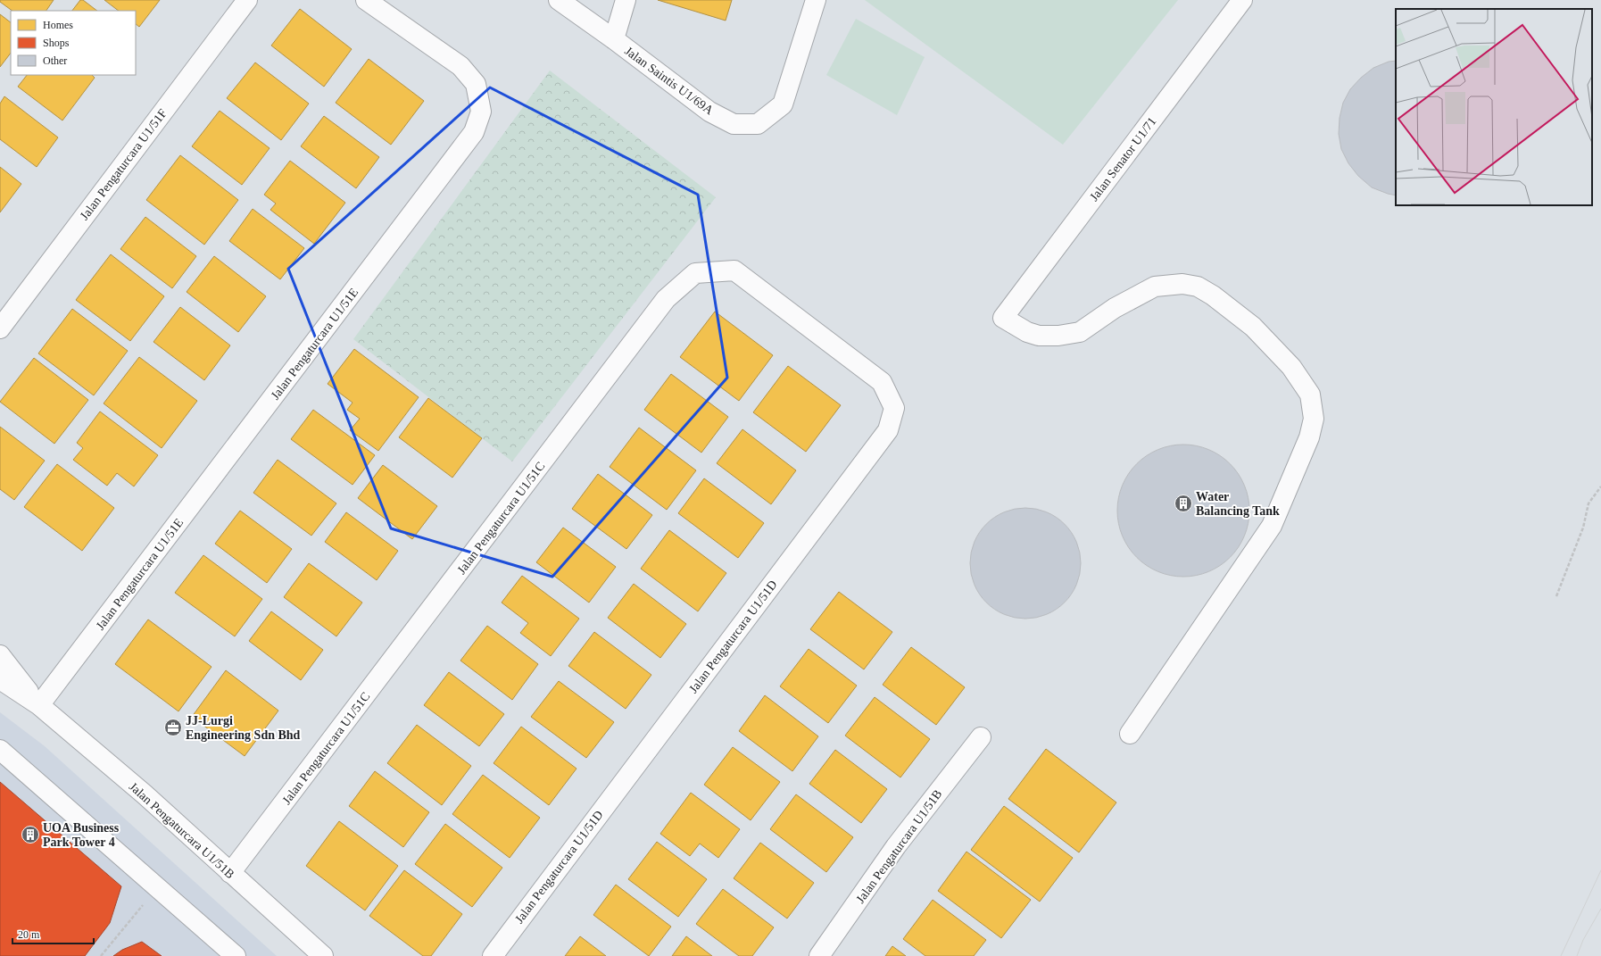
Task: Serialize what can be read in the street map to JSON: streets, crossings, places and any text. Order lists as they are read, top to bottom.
{
  "streets": {
    "street": [
      "Jalan Saintis U1/69A",
      "Jalan Senator U1/71",
      "Jalan Pengaturcara U1/51F",
      "Jalan Pengaturcara U1/51E",
      "Jalan Pengaturcara U1/51C",
      "Jalan Pengaturcara U1/51D",
      "Jalan Pengaturcara U1/51B"
    ]
  },
  "crossings": [
    ["Jalan Pengaturcara U1/51E", "Jalan Pengaturcara U1/51B"],
    ["Jalan Pengaturcara U1/51C", "Jalan Pengaturcara U1/51D"],
    ["Jalan Pengaturcara U1/51C", "Jalan Pengaturcara U1/51B"]
  ],
  "places": {
    "building": ["Water Balancing Tank", "UOA Business Park Tower 4"],
    "office": ["JJ-Lurgi Engineering Sdn Bhd"]
  },
  "legend": ["Homes", "Shops", "Other"],
  "scale_bar": "20 m"
}
